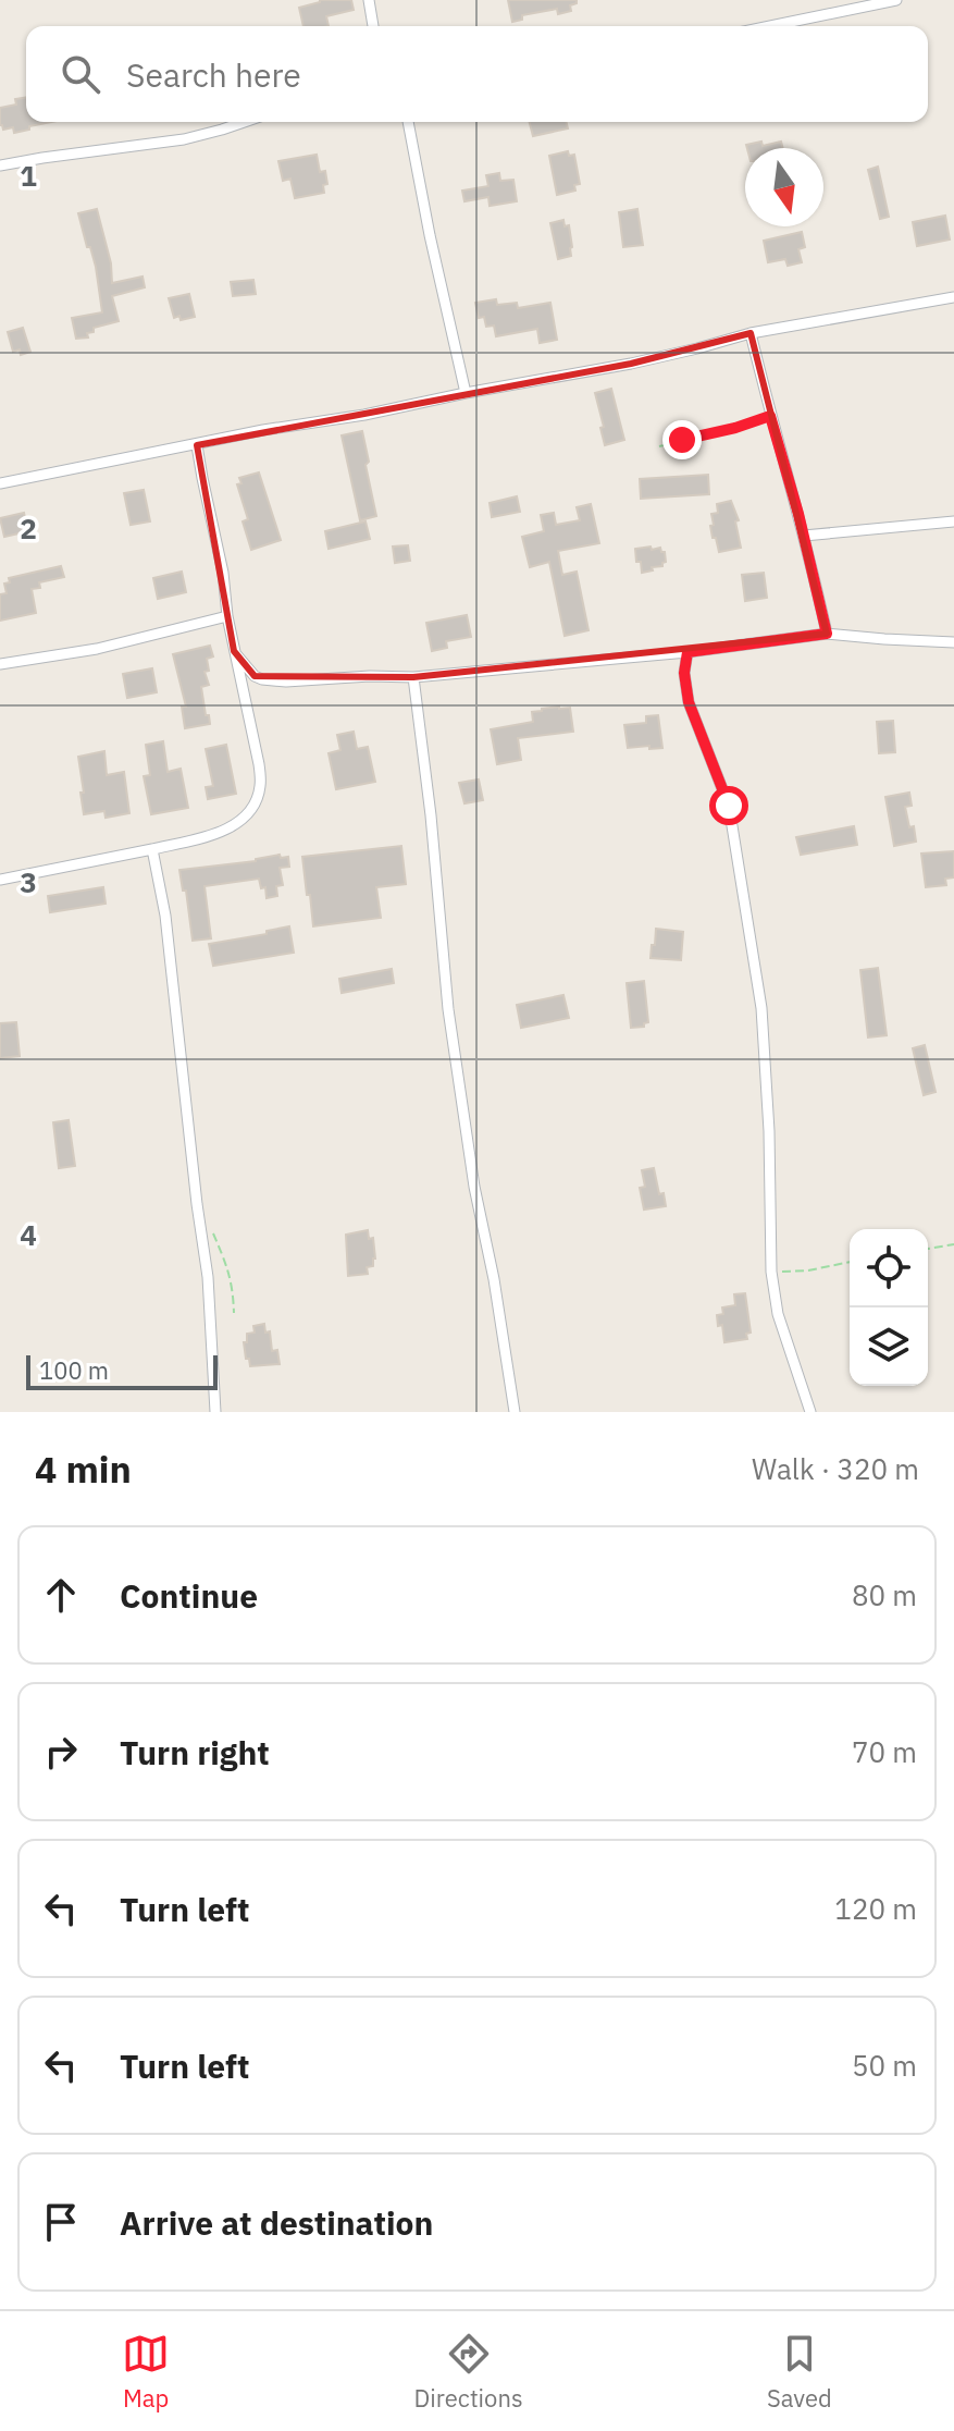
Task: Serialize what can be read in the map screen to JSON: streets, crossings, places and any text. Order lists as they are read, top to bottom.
{
  "scale_bar": "100 m",
  "north": "bottom",
  "page": {
    "search": "Search here",
    "scale": "100 m",
    "heading": ["4 min", "Walk · 320 m"],
    "list": [
      ["Continue", "80 m"],
      ["Turn right", "70 m"],
      ["Turn left", "120 m"],
      ["Turn left", "50 m"],
      "Arrive at destination"
    ],
    "nav": ["Map", "Directions", "Saved"]
  },
  "grid": {
    "rows": [
      "1",
      "2",
      "3",
      "4"
    ]
  }
}
